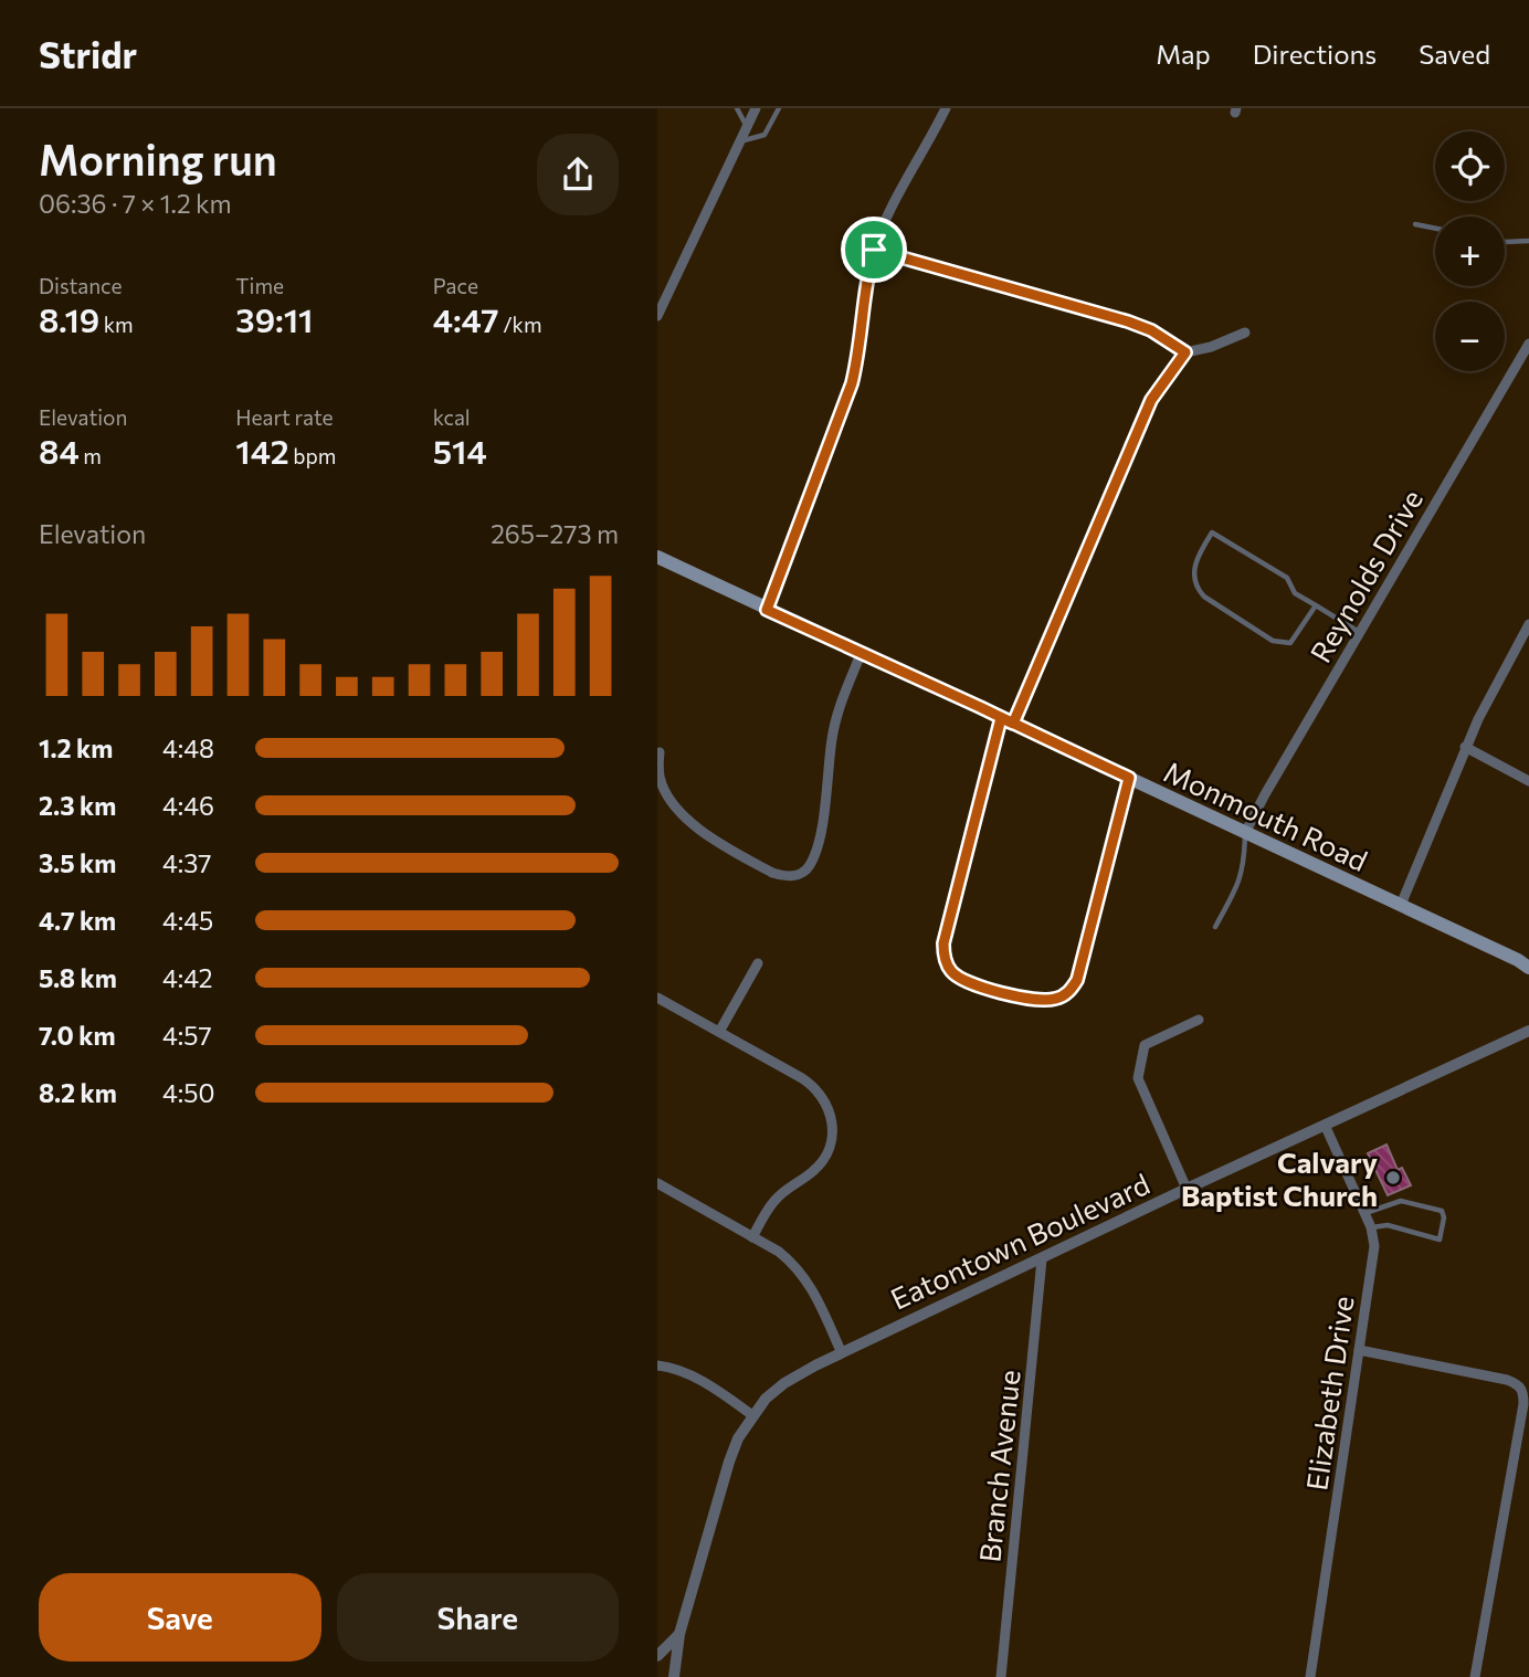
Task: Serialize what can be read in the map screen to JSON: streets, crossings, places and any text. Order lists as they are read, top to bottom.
{
  "streets": {
    "main road": ["Monmouth Road"],
    "street": [
      "Reynolds Drive",
      "Eatontown Boulevard",
      "Elizabeth Drive",
      "Branch Avenue"
    ]
  },
  "crossings": [
    ["Reynolds Drive", "Monmouth Road"],
    ["Eatontown Boulevard", "Elizabeth Drive"],
    ["Eatontown Boulevard", "Branch Avenue"]
  ],
  "places": ["Calvary Baptist Church"],
  "page": {
    "header": "Stridr",
    "nav": ["Map", "Directions", "Saved"],
    "heading": ["Morning run", "06:36 · 7 × 1.2 km"],
    "map_buttons": ["+", "−"],
    "stats": [
      ["Distance", "8.19 km"],
      ["Time", "39:11"],
      ["Pace", "4:47 /km"],
      ["Elevation", "84 m"],
      ["Heart rate", "142 bpm"],
      ["kcal", "514"]
    ],
    "chart": ["Elevation", "265–273 m"],
    "list": [
      {
        "name": "1.2 km",
        "note": "4:48"
      },
      {
        "name": "2.3 km",
        "note": "4:46"
      },
      {
        "name": "3.5 km",
        "note": "4:37"
      },
      {
        "name": "4.7 km",
        "note": "4:45"
      },
      {
        "name": "5.8 km",
        "note": "4:42"
      },
      {
        "name": "7.0 km",
        "note": "4:57"
      },
      {
        "name": "8.2 km",
        "note": "4:50"
      }
    ],
    "buttons": ["Save", "Share"]
  }
}
